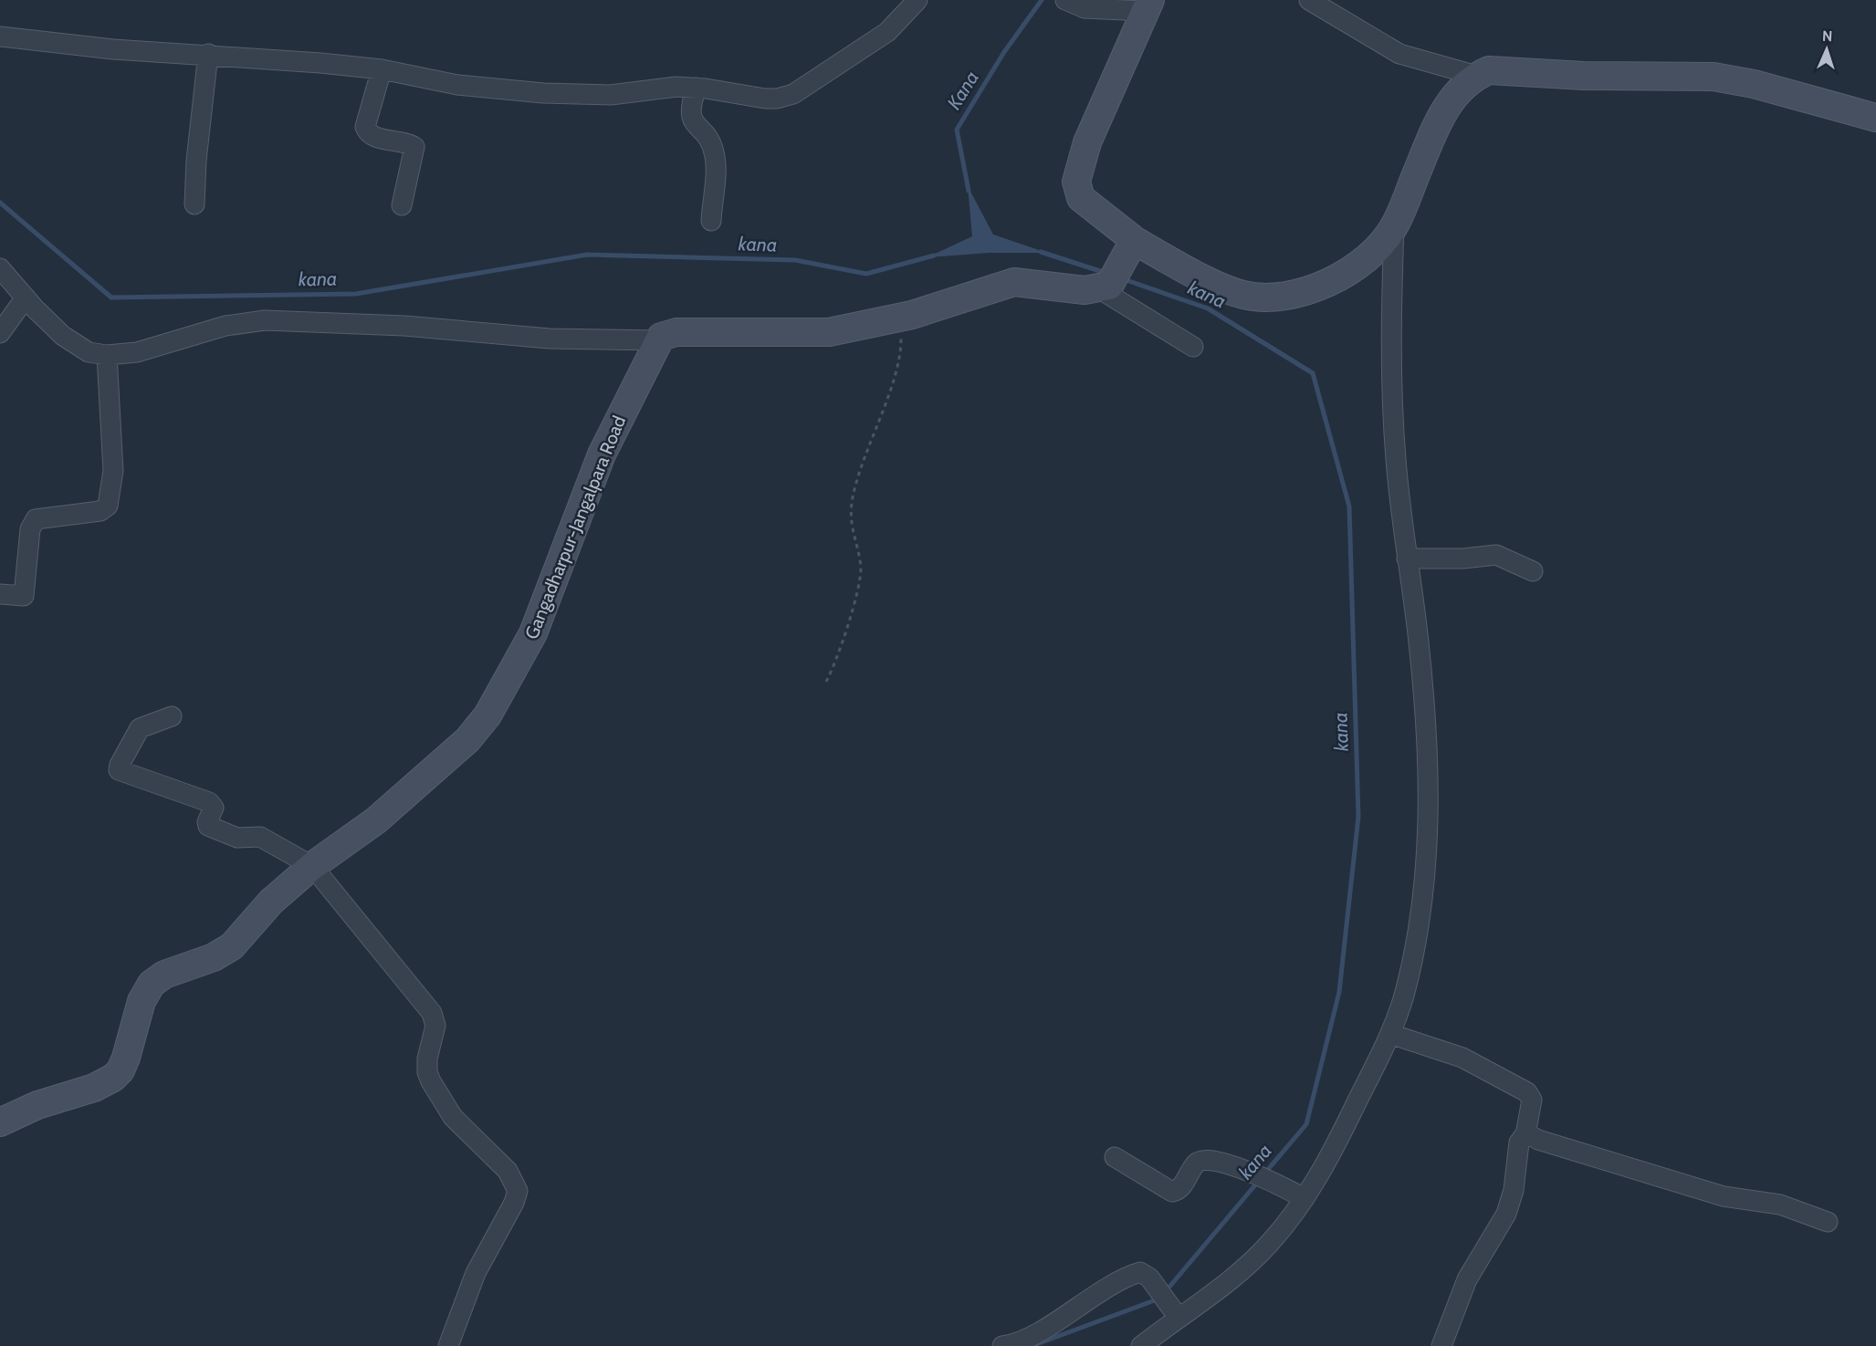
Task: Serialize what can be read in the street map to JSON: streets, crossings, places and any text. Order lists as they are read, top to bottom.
{
  "streets": {
    "street": ["Gangadharpur-Jangalpara Road"]
  },
  "water": ["Kana", "kana"],
  "north": "top"
}
